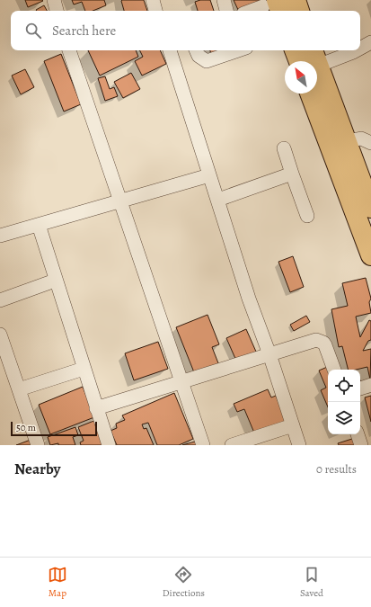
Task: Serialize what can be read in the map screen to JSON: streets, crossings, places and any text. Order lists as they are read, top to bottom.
{
  "scale_bar": "50 m",
  "north": "top left",
  "page": {
    "search": "Search here",
    "scale": "50 m",
    "heading": ["Nearby", "0 results"],
    "nav": ["Map", "Directions", "Saved"]
  }
}
